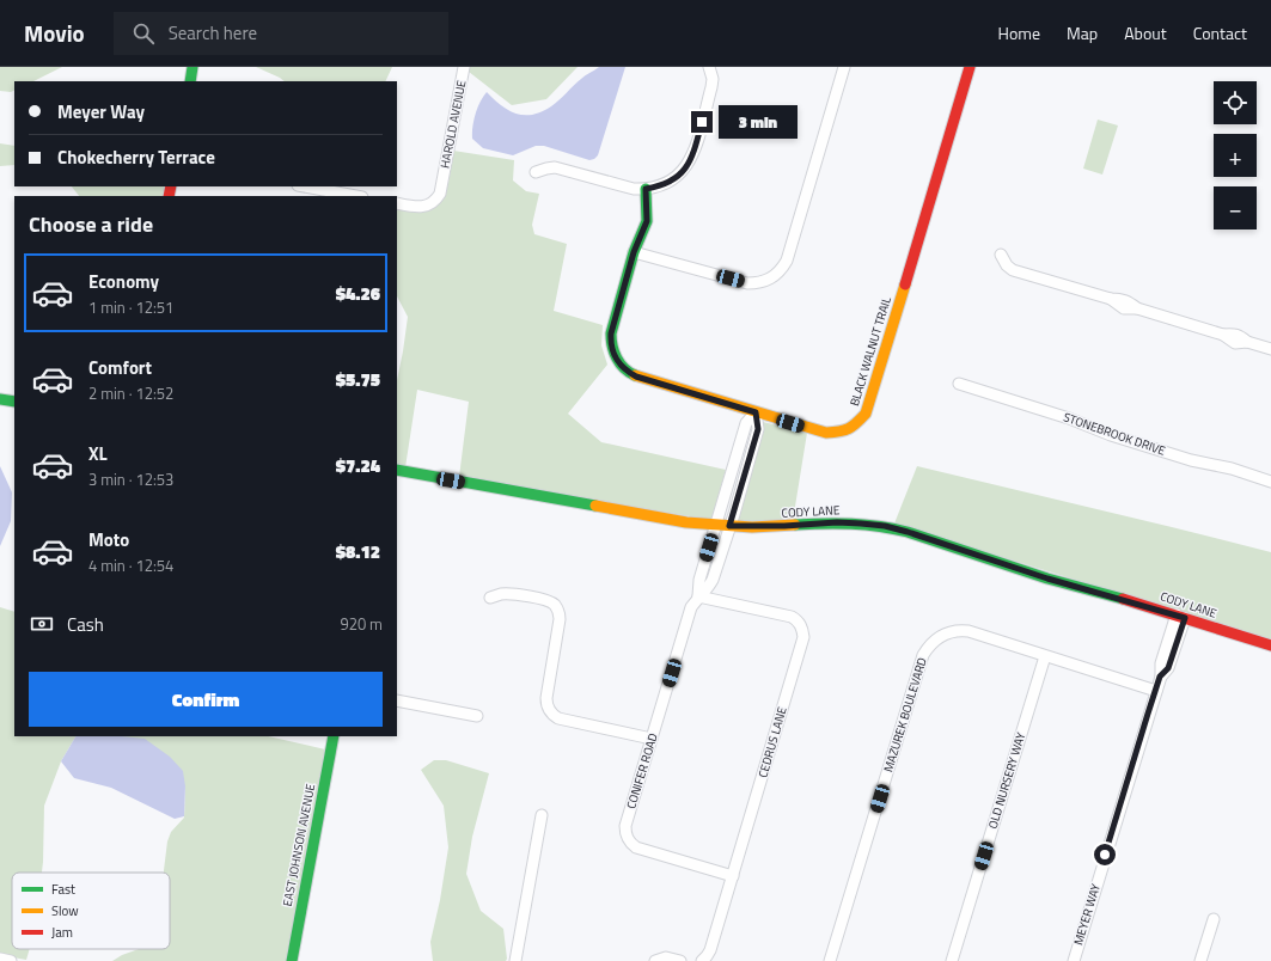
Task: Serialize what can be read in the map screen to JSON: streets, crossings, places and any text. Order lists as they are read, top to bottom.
{
  "streets": {
    "street": [
      "HAROLD AVENUE",
      "BLACK WALNUT TRAIL",
      "STONEBROOK DRIVE",
      "CODY LANE",
      "MAZUREK BOULEVARD",
      "CEDRUS LANE",
      "CONIFER ROAD",
      "OLD NURSERY WAY",
      "EAST JOHNSON AVENUE",
      "MEYER WAY"
    ]
  },
  "crossings": [
    ["BLACK WALNUT TRAIL", "CONIFER ROAD"],
    ["CODY LANE", "CONIFER ROAD"],
    ["CODY LANE", "MEYER WAY"],
    ["MAZUREK BOULEVARD", "OLD NURSERY WAY"],
    ["MAZUREK BOULEVARD", "MEYER WAY"],
    ["CEDRUS LANE", "CONIFER ROAD"]
  ],
  "legend": ["Fast", "Slow", "Jam"],
  "page": {
    "header": "Movio",
    "search": "Search here",
    "nav": [
      "Home",
      "Map",
      "About",
      "Contact"
    ],
    "map_buttons": ["+", "−"],
    "banner": ["Meyer Way", "Chokecherry Terrace"],
    "bubble": "3 min",
    "heading": "Choose a ride",
    "list": [
      {
        "name": "Economy",
        "note": "1 min · 12:51",
        "value": "$4.26"
      },
      {
        "name": "Comfort",
        "note": "2 min · 12:52",
        "value": "$5.75"
      },
      {
        "name": "XL",
        "note": "3 min · 12:53",
        "value": "$7.24"
      },
      {
        "name": "Moto",
        "note": "4 min · 12:54",
        "value": "$8.12"
      }
    ],
    "pay": ["Cash", "920 m"],
    "buttons": "Confirm"
  }
}
